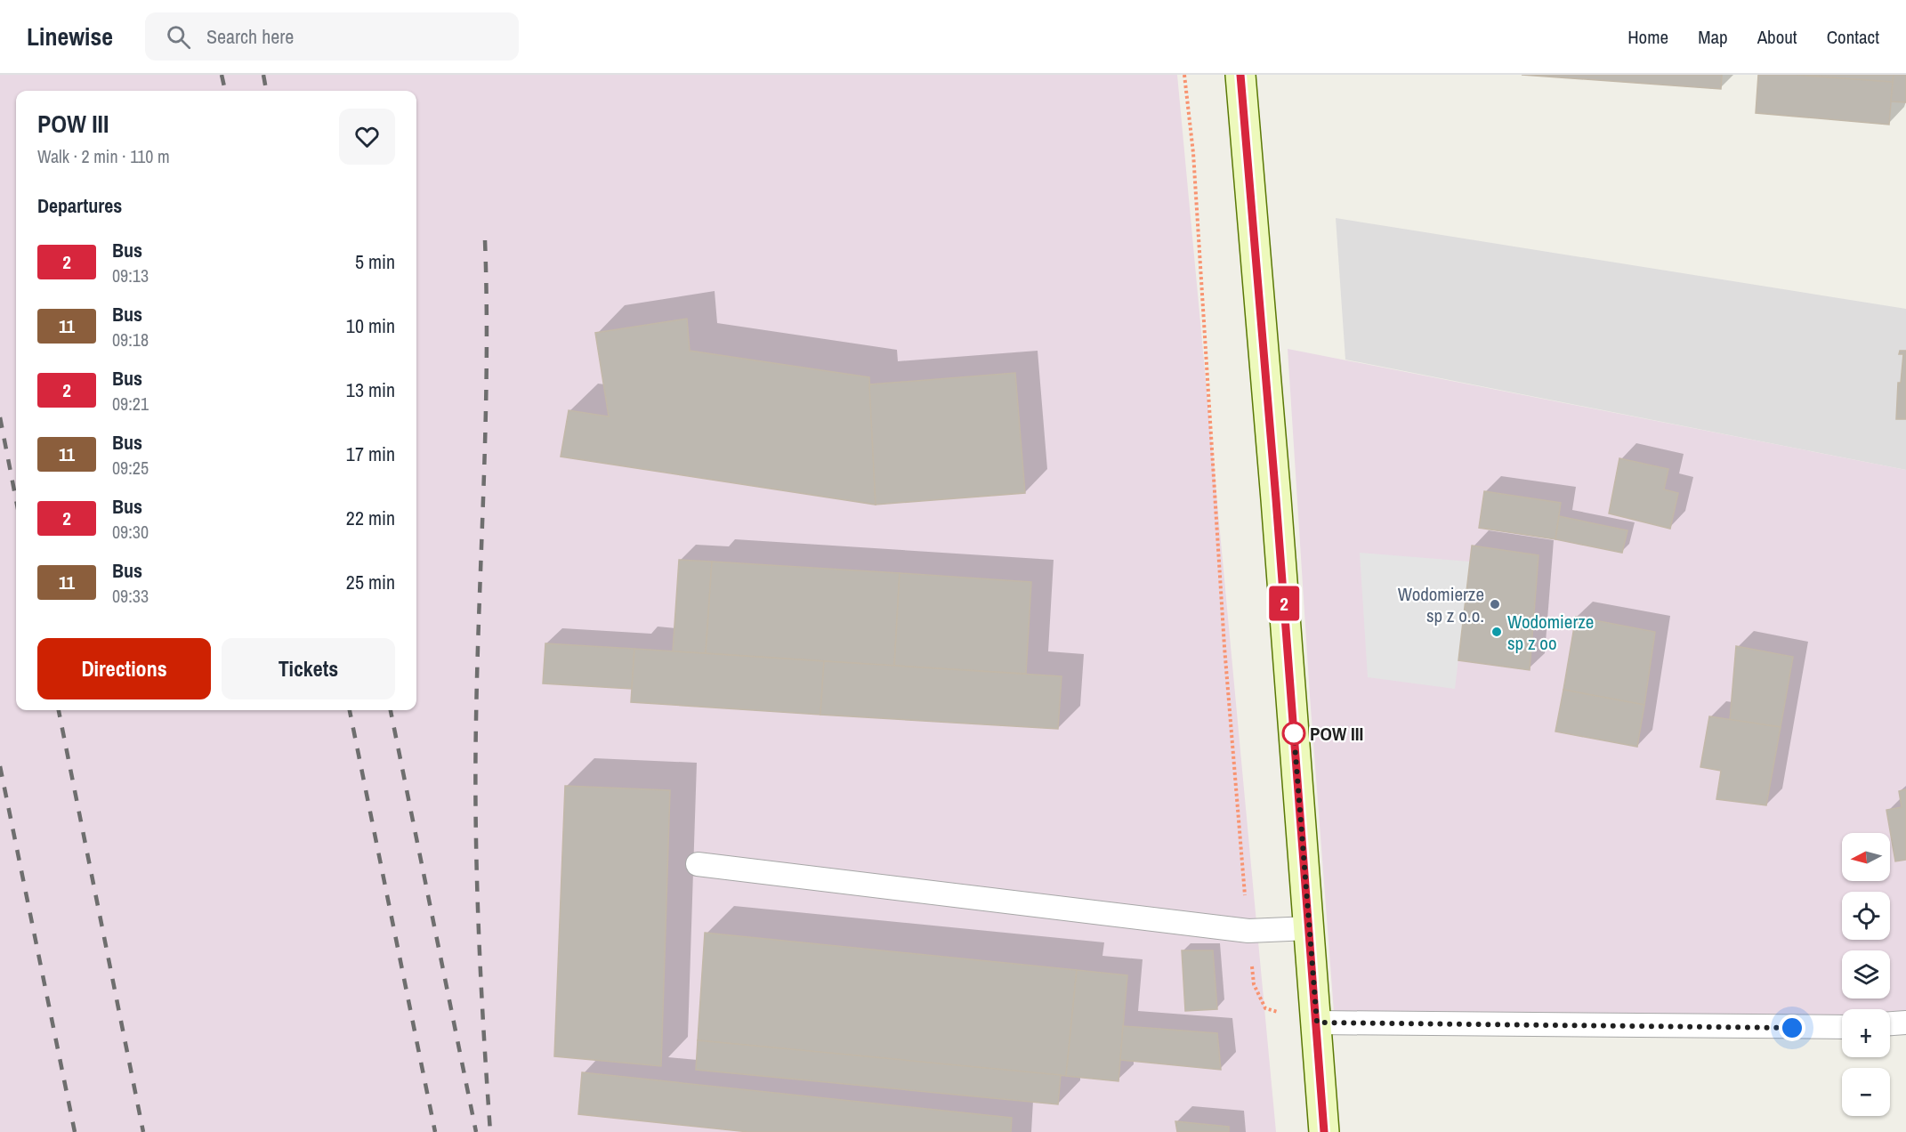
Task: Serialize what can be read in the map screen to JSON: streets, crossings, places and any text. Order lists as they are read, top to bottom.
{
  "places": ["Wodomierze sp z o.o.", "Wodomierze sp z oo", "POW III"],
  "lines": ["bus line 2"],
  "north": "left",
  "page": {
    "header": "Linewise",
    "search": "Search here",
    "nav": [
      "Home",
      "Map",
      "About",
      "Contact"
    ],
    "on_map": "2",
    "heading": [
      ["POW III", "Walk · 2 min · 110 m"],
      "Departures"
    ],
    "list": [
      {
        "mark": "2",
        "name": "Bus",
        "note": "09:13",
        "value": "5 min"
      },
      {
        "mark": "11",
        "name": "Bus",
        "note": "09:18",
        "value": "10 min"
      },
      {
        "mark": "2",
        "name": "Bus",
        "note": "09:21",
        "value": "13 min"
      },
      {
        "mark": "11",
        "name": "Bus",
        "note": "09:25",
        "value": "17 min"
      },
      {
        "mark": "2",
        "name": "Bus",
        "note": "09:30",
        "value": "22 min"
      },
      {
        "mark": "11",
        "name": "Bus",
        "note": "09:33",
        "value": "25 min"
      }
    ],
    "buttons": ["Directions", "Tickets"],
    "map_buttons": ["+", "−"]
  }
}
